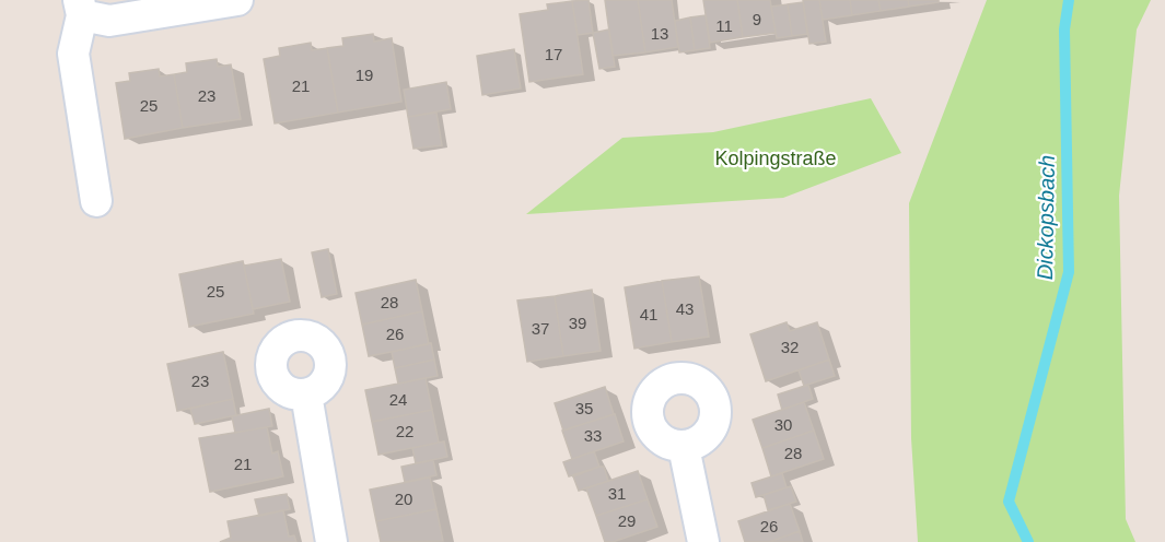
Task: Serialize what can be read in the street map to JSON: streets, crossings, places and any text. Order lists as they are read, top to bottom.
{
  "water": ["Dickopsbach"],
  "parks": ["Kolpingstraße"],
  "house_numbers": [
    "9",
    "11",
    "13",
    "17",
    "19",
    "21",
    "23",
    "25",
    "25",
    "28",
    "43",
    "41",
    "39",
    "37",
    "26",
    "32",
    "23",
    "24",
    "35",
    "30",
    "22",
    "33",
    "28",
    "21",
    "31",
    "20",
    "29",
    "26"
  ]
}
